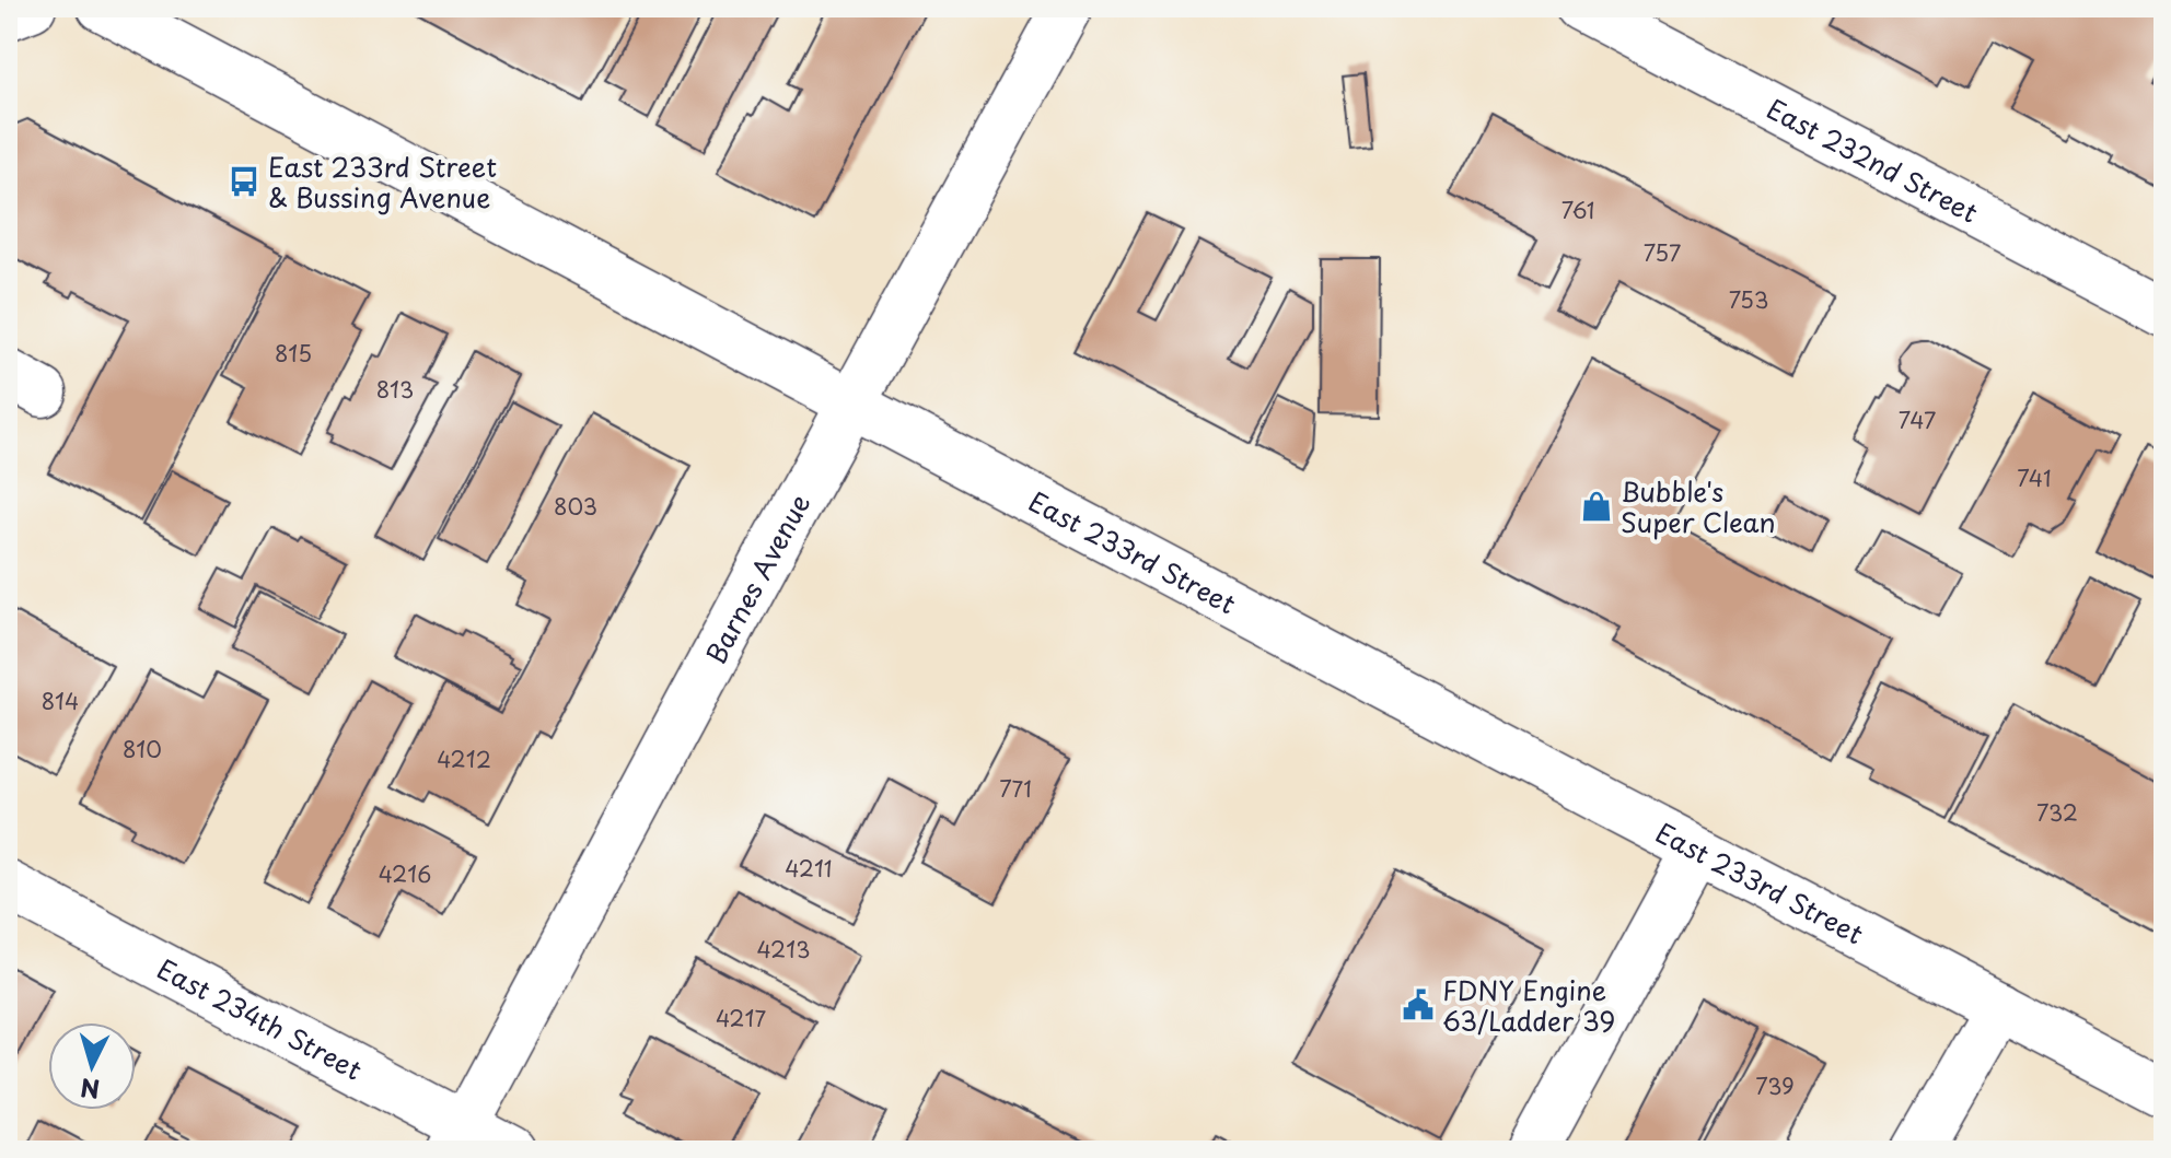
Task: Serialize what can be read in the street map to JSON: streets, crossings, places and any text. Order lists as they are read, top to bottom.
{
  "streets": {
    "street": [
      "East 232nd Street",
      "East 233rd Street",
      "Barnes Avenue",
      "East 234th Street"
    ]
  },
  "crossings": [
    ["East 233rd Street", "Barnes Avenue"],
    ["Barnes Avenue", "East 234th Street"]
  ],
  "places": {
    "bus stop": ["East 233rd Street & Bussing Avenue"],
    "shop": ["Bubble's Super Clean"],
    "public building": ["FDNY Engine 63/Ladder 39"]
  },
  "house_numbers": [
    "761",
    "757",
    "753",
    "815",
    "813",
    "747",
    "741",
    "803",
    "814",
    "810",
    "4212",
    "771",
    "732",
    "4211",
    "4216",
    "4213",
    "4217",
    "739"
  ],
  "north": "bottom"
}
